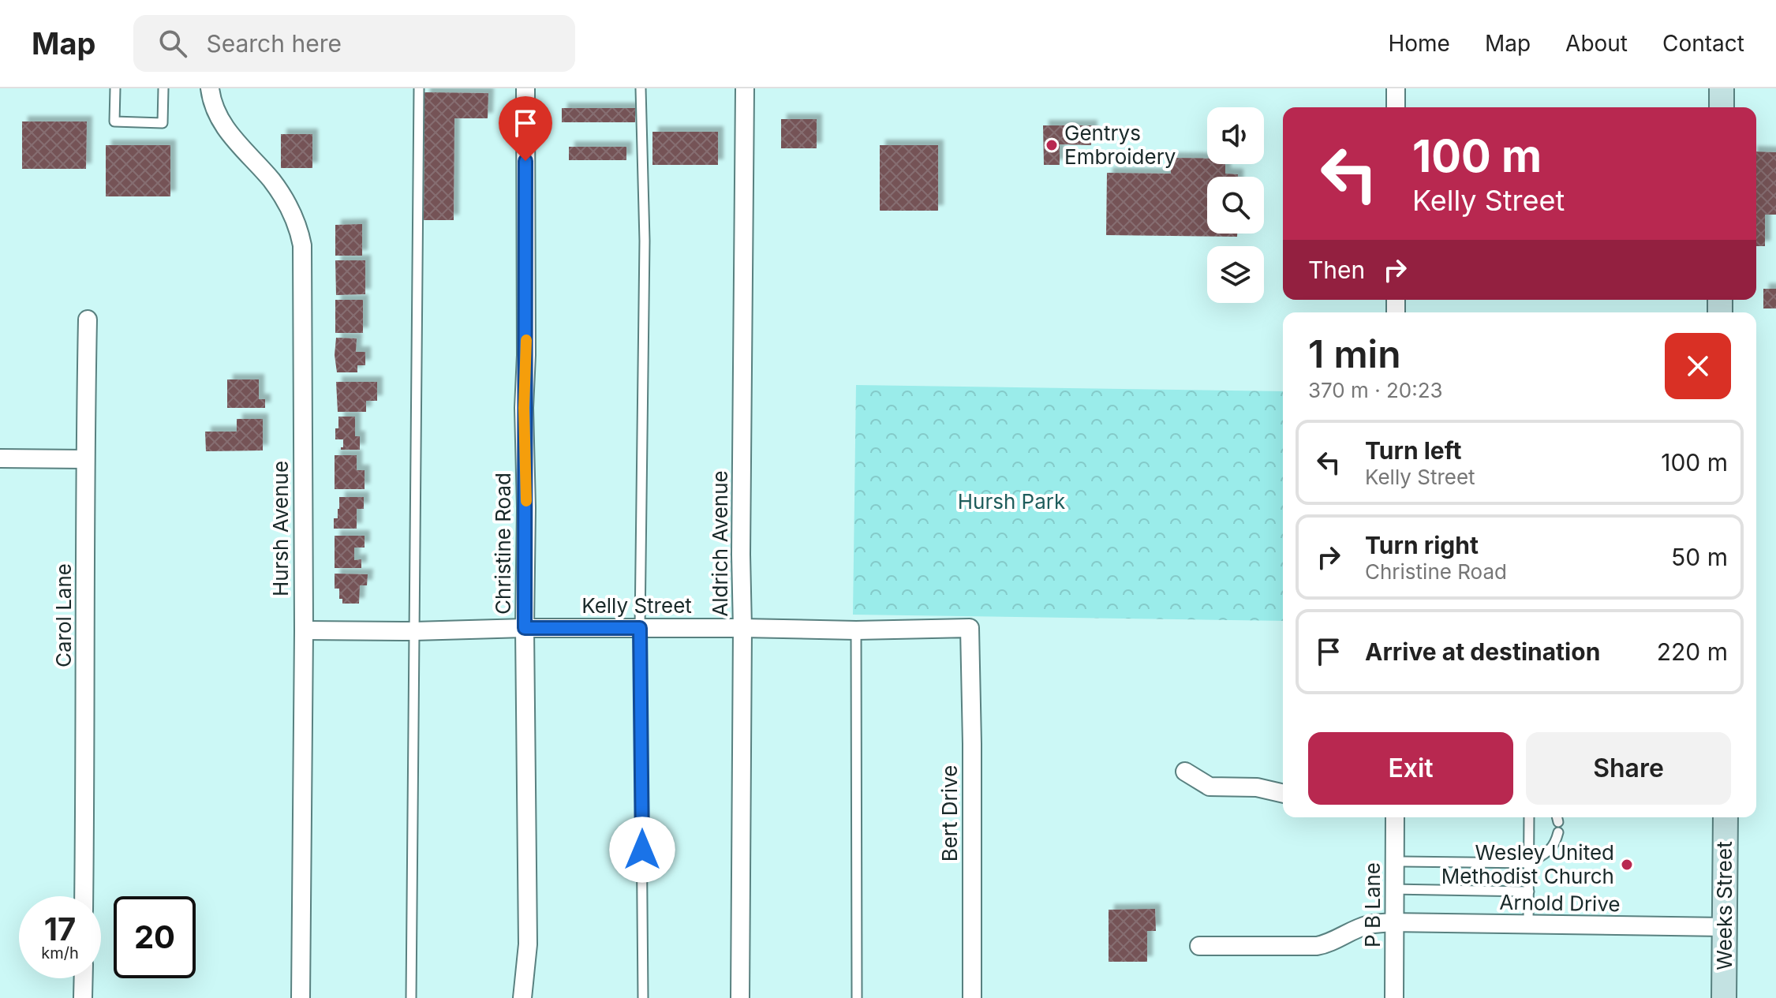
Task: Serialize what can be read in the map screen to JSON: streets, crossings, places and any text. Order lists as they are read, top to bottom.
{
  "streets": {
    "street": [
      "Hursh Avenue",
      "Christine Road",
      "Aldrich Avenue",
      "Kelly Street",
      "Carol Lane",
      "Bert Drive",
      "Arnold Drive",
      "P B Lane",
      "Weeks Street"
    ]
  },
  "crossings": [
    ["Hursh Avenue", "Kelly Street"],
    ["Christine Road", "Kelly Street"],
    ["Aldrich Avenue", "Kelly Street"],
    ["Kelly Street", "Bert Drive"],
    ["Arnold Drive", "P B Lane"],
    ["Arnold Drive", "Weeks Street"]
  ],
  "parks": ["Hursh Park"],
  "places": ["Gentrys Embroidery", "Wesley United Methodist Church"],
  "page": {
    "header": "Map",
    "search": "Search here",
    "nav": [
      "Home",
      "Map",
      "About",
      "Contact"
    ],
    "turn": ["100 m", "Kelly Street"],
    "then": "Then",
    "heading": ["1 min", "370 m · 20:23"],
    "list": [
      {
        "name": "Turn left",
        "note": "Kelly Street",
        "value": "100 m"
      },
      {
        "name": "Turn right",
        "note": "Christine Road",
        "value": "50 m"
      },
      {
        "name": "Arrive at destination",
        "value": "220 m"
      }
    ],
    "buttons": ["Exit", "Share"],
    "speed": "17 km/h",
    "limit": "20"
  }
}
